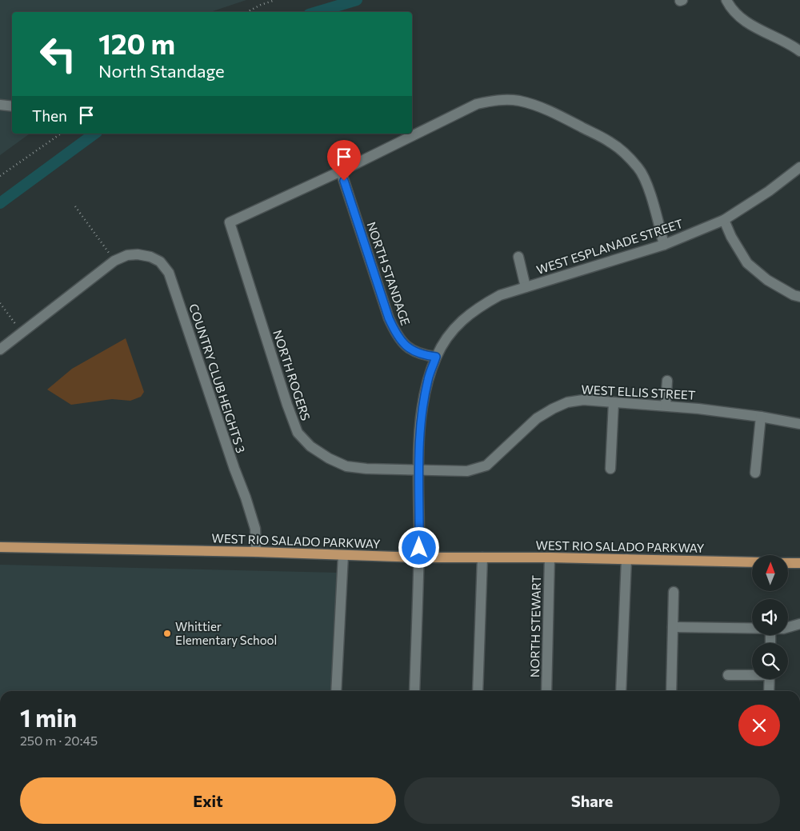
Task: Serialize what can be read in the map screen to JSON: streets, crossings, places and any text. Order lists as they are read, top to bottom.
{
  "streets": {
    "main road": ["WEST RIO SALADO PARKWAY"],
    "street": [
      "WEST ESPLANADE STREET",
      "NORTH STANDAGE",
      "NORTH ROGERS",
      "COUNTRY CLUB HEIGHTS 3",
      "WEST ELLIS STREET",
      "NORTH STEWART"
    ]
  },
  "crossings": [
    ["WEST ESPLANADE STREET", "NORTH STANDAGE"],
    ["NORTH STANDAGE", "NORTH ROGERS"],
    ["NORTH ROGERS", "WEST ELLIS STREET"],
    ["COUNTRY CLUB HEIGHTS 3", "WEST RIO SALADO PARKWAY"],
    ["WEST RIO SALADO PARKWAY", "NORTH STEWART"]
  ],
  "places": ["Whittier Elementary School"],
  "north": "top",
  "page": {
    "turn": ["120 m", "North Standage"],
    "then": "Then",
    "heading": ["1 min", "250 m · 20:45"],
    "buttons": ["Exit", "Share"]
  }
}
